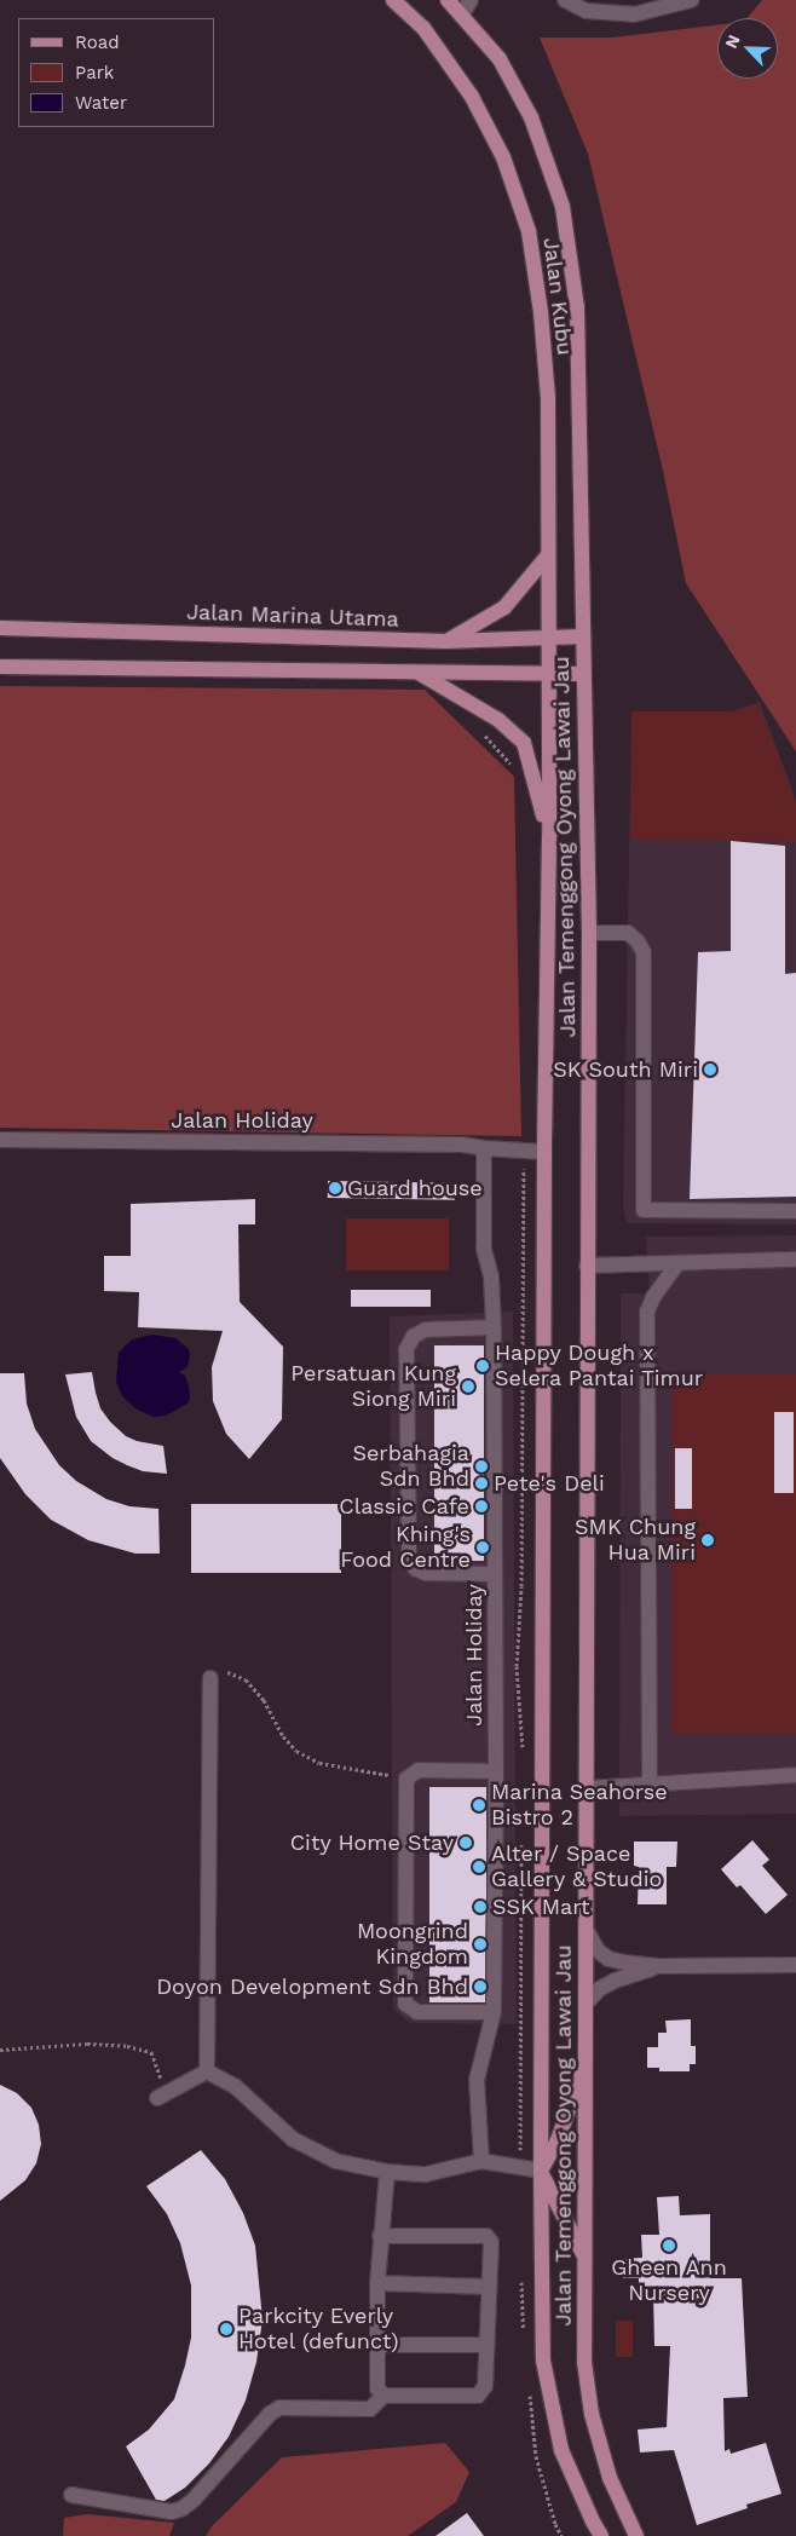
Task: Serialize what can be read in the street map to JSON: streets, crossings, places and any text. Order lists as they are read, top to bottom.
{
  "streets": {
    "main road": ["Jalan Kubu", "Jalan Marina Utama", "Jalan Temenggong Oyong Lawai Jau"],
    "street": ["Jalan Holiday"]
  },
  "crossings": [
    ["Jalan Kubu", "Jalan Marina Utama"],
    ["Jalan Kubu", "Jalan Temenggong Oyong Lawai Jau"],
    ["Jalan Marina Utama", "Jalan Temenggong Oyong Lawai Jau"],
    ["Jalan Temenggong Oyong Lawai Jau", "Jalan Holiday"]
  ],
  "places": [
    "SK South Miri",
    "Guard house",
    "Happy Dough x Selera Pantai Timur",
    "Persatuan Kung Siong Miri",
    "Serbahagia Sdn Bhd",
    "Pete's Deli",
    "Classic Cafe",
    "SMK Chung Hua Miri",
    "Khing's Food Centre",
    "Marina Seahorse Bistro 2",
    "City Home Stay",
    "Alter / Space Gallery & Studio",
    "SSK Mart",
    "Moongrind Kingdom",
    "Doyon Development Sdn Bhd",
    "Gheen Ann Nursery",
    "Parkcity Everly Hotel (defunct)"
  ],
  "legend": ["Road", "Park", "Water"],
  "north": "top left"
}
